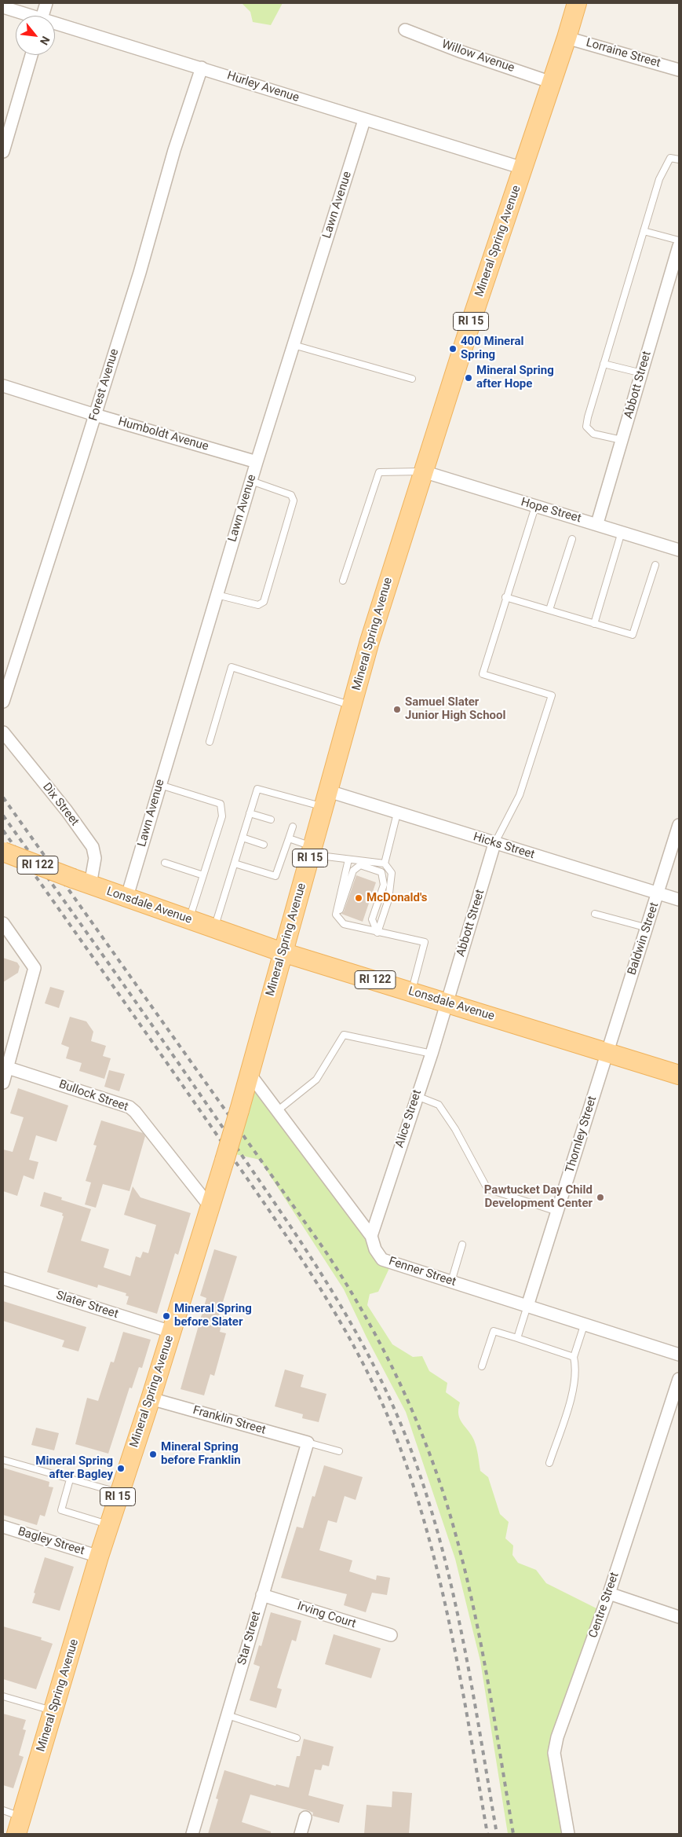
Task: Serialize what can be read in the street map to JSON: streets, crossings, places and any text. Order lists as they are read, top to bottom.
{
  "streets": {
    "main road": [
      "Mineral Spring Avenue",
      "RI 15",
      "RI 122",
      "Lonsdale Avenue"
    ],
    "street": [
      "Lorraine Street",
      "Willow Avenue",
      "Hurley Avenue",
      "Lawn Avenue",
      "Forest Avenue",
      "Abbott Street",
      "Humboldt Avenue",
      "Hope Street",
      "Dix Street",
      "Hicks Street",
      "Baldwin Street",
      "Bullock Street",
      "Alice Street",
      "Thornley Street",
      "Fenner Street",
      "Slater Street",
      "Franklin Street",
      "Bagley Street",
      "Centre Street",
      "Irving Court",
      "Star Street"
    ]
  },
  "crossings": [
    ["Lorraine Street", "Mineral Spring Avenue"],
    ["Willow Avenue", "Mineral Spring Avenue"],
    ["Hurley Avenue", "Lawn Avenue"],
    ["Hurley Avenue", "Mineral Spring Avenue"],
    ["Hurley Avenue", "Forest Avenue"],
    ["Lawn Avenue", "Humboldt Avenue"],
    ["Lawn Avenue", "Lonsdale Avenue"],
    ["Mineral Spring Avenue", "Hope Street"],
    ["Mineral Spring Avenue", "Hicks Street"],
    ["Mineral Spring Avenue", "Lonsdale Avenue"],
    ["Mineral Spring Avenue", "Bullock Street"],
    ["Mineral Spring Avenue", "Fenner Street"],
    ["Mineral Spring Avenue", "Slater Street"],
    ["Mineral Spring Avenue", "Franklin Street"],
    ["Mineral Spring Avenue", "Bagley Street"],
    ["Forest Avenue", "Humboldt Avenue"],
    ["Abbott Street", "Hope Street"],
    ["Abbott Street", "Hicks Street"],
    ["Abbott Street", "Lonsdale Avenue"],
    ["Abbott Street", "Alice Street"],
    ["Dix Street", "Lonsdale Avenue"],
    ["Hicks Street", "Baldwin Street"],
    ["Lonsdale Avenue", "Baldwin Street"],
    ["Lonsdale Avenue", "Alice Street"],
    ["Lonsdale Avenue", "Thornley Street"],
    ["Baldwin Street", "Thornley Street"],
    ["Alice Street", "Fenner Street"],
    ["Thornley Street", "Fenner Street"],
    ["Franklin Street", "Star Street"],
    ["Irving Court", "Star Street"]
  ],
  "places": [
    "400 Mineral Spring",
    "Mineral Spring after Hope",
    "Samuel Slater Junior High School",
    "McDonald's",
    "Pawtucket Day Child Development Center",
    "Mineral Spring before Slater",
    "Mineral Spring before Franklin",
    "Mineral Spring after Bagley"
  ],
  "north": "bottom right"
}
